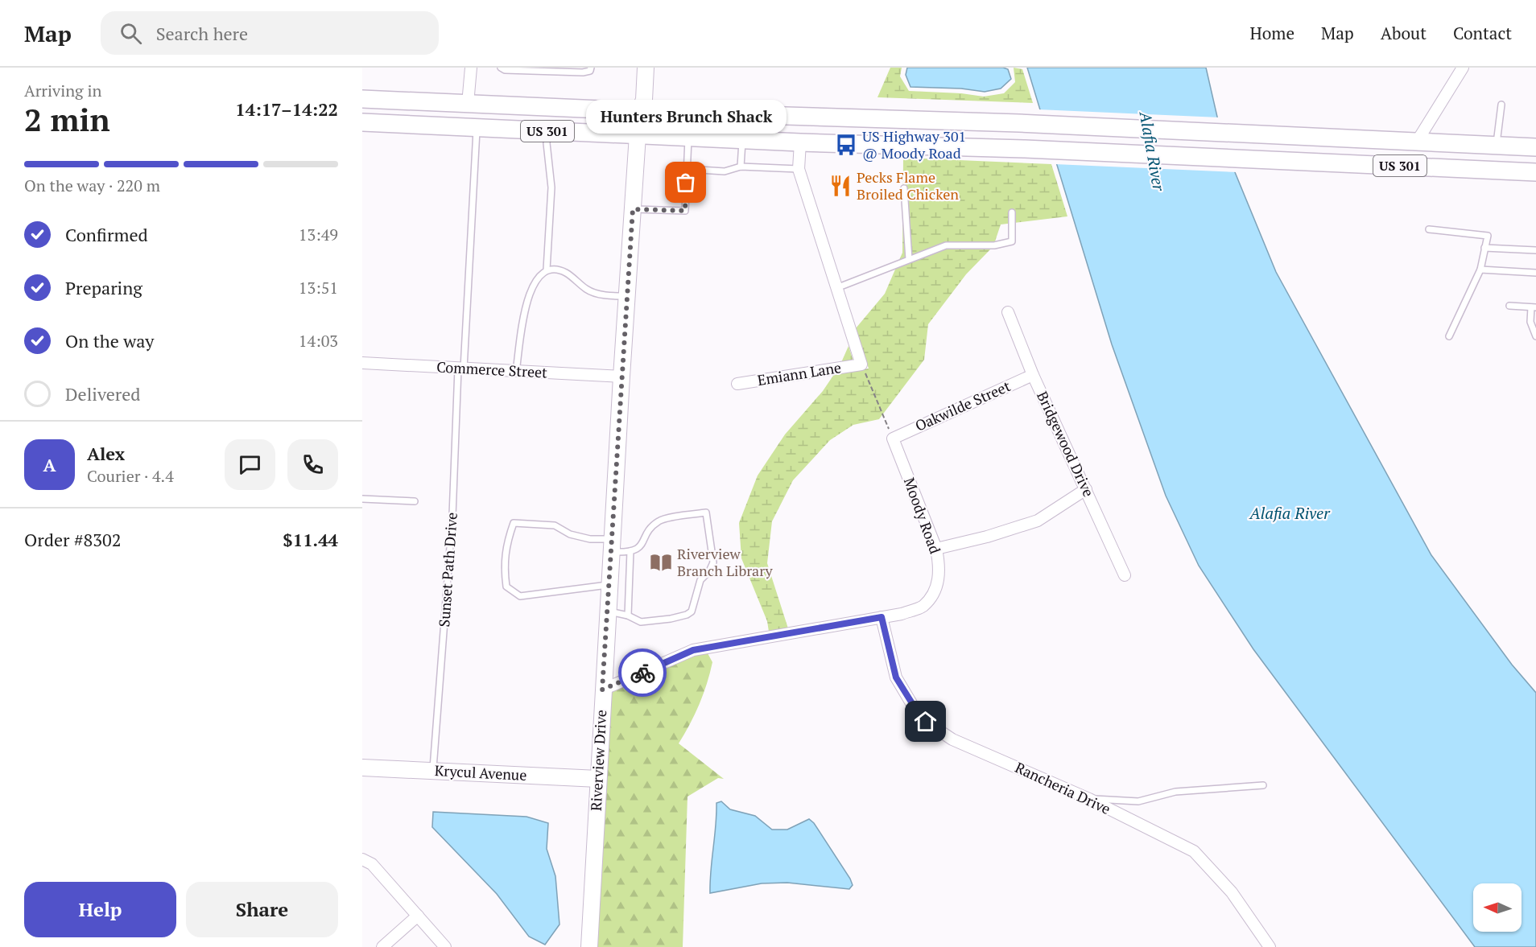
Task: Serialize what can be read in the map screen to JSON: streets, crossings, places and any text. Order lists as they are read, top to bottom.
{
  "streets": {
    "main road": ["US 301"],
    "street": [
      "Commerce Street",
      "Emiann Lane",
      "Oakwilde Street",
      "Bridgewood Drive",
      "Moody Road",
      "Riverview Drive",
      "Krycul Avenue",
      "Rancheria Drive"
    ],
    "lane": ["Sunset Path Drive"]
  },
  "crossings": [
    ["US 301", "Sunset Path Drive"],
    ["US 301", "Riverview Drive"],
    ["Commerce Street", "Sunset Path Drive"],
    ["Commerce Street", "Riverview Drive"],
    ["Oakwilde Street", "Bridgewood Drive"],
    ["Oakwilde Street", "Moody Road"],
    ["Moody Road", "Riverview Drive"],
    ["Moody Road", "Rancheria Drive"],
    ["Sunset Path Drive", "Krycul Avenue"],
    ["Riverview Drive", "Krycul Avenue"]
  ],
  "water": ["Alafia River"],
  "places": {
    "bus stop": ["US Highway 301 @ Moody Road"],
    "other": ["Hunters Brunch Shack"],
    "restaurant": ["Pecks Flame Broiled Chicken"],
    "library": ["Riverview Branch Library"]
  },
  "north": "left",
  "page": {
    "header": "Map",
    "search": "Search here",
    "nav": [
      "Home",
      "Map",
      "About",
      "Contact"
    ],
    "heading": ["2 min", "Arriving in", "14:17–14:22"],
    "panel": [
      "Alex",
      "Courier · 4.4",
      "Order #8302",
      "$11.44"
    ],
    "bubble": "Hunters Brunch Shack",
    "bar": "On the way · 220 m",
    "list": [
      ["Confirmed", "13:49"],
      ["Preparing", "13:51"],
      ["On the way", "14:03"],
      "Delivered"
    ],
    "round": "A",
    "buttons": ["Help", "Share"]
  }
}
